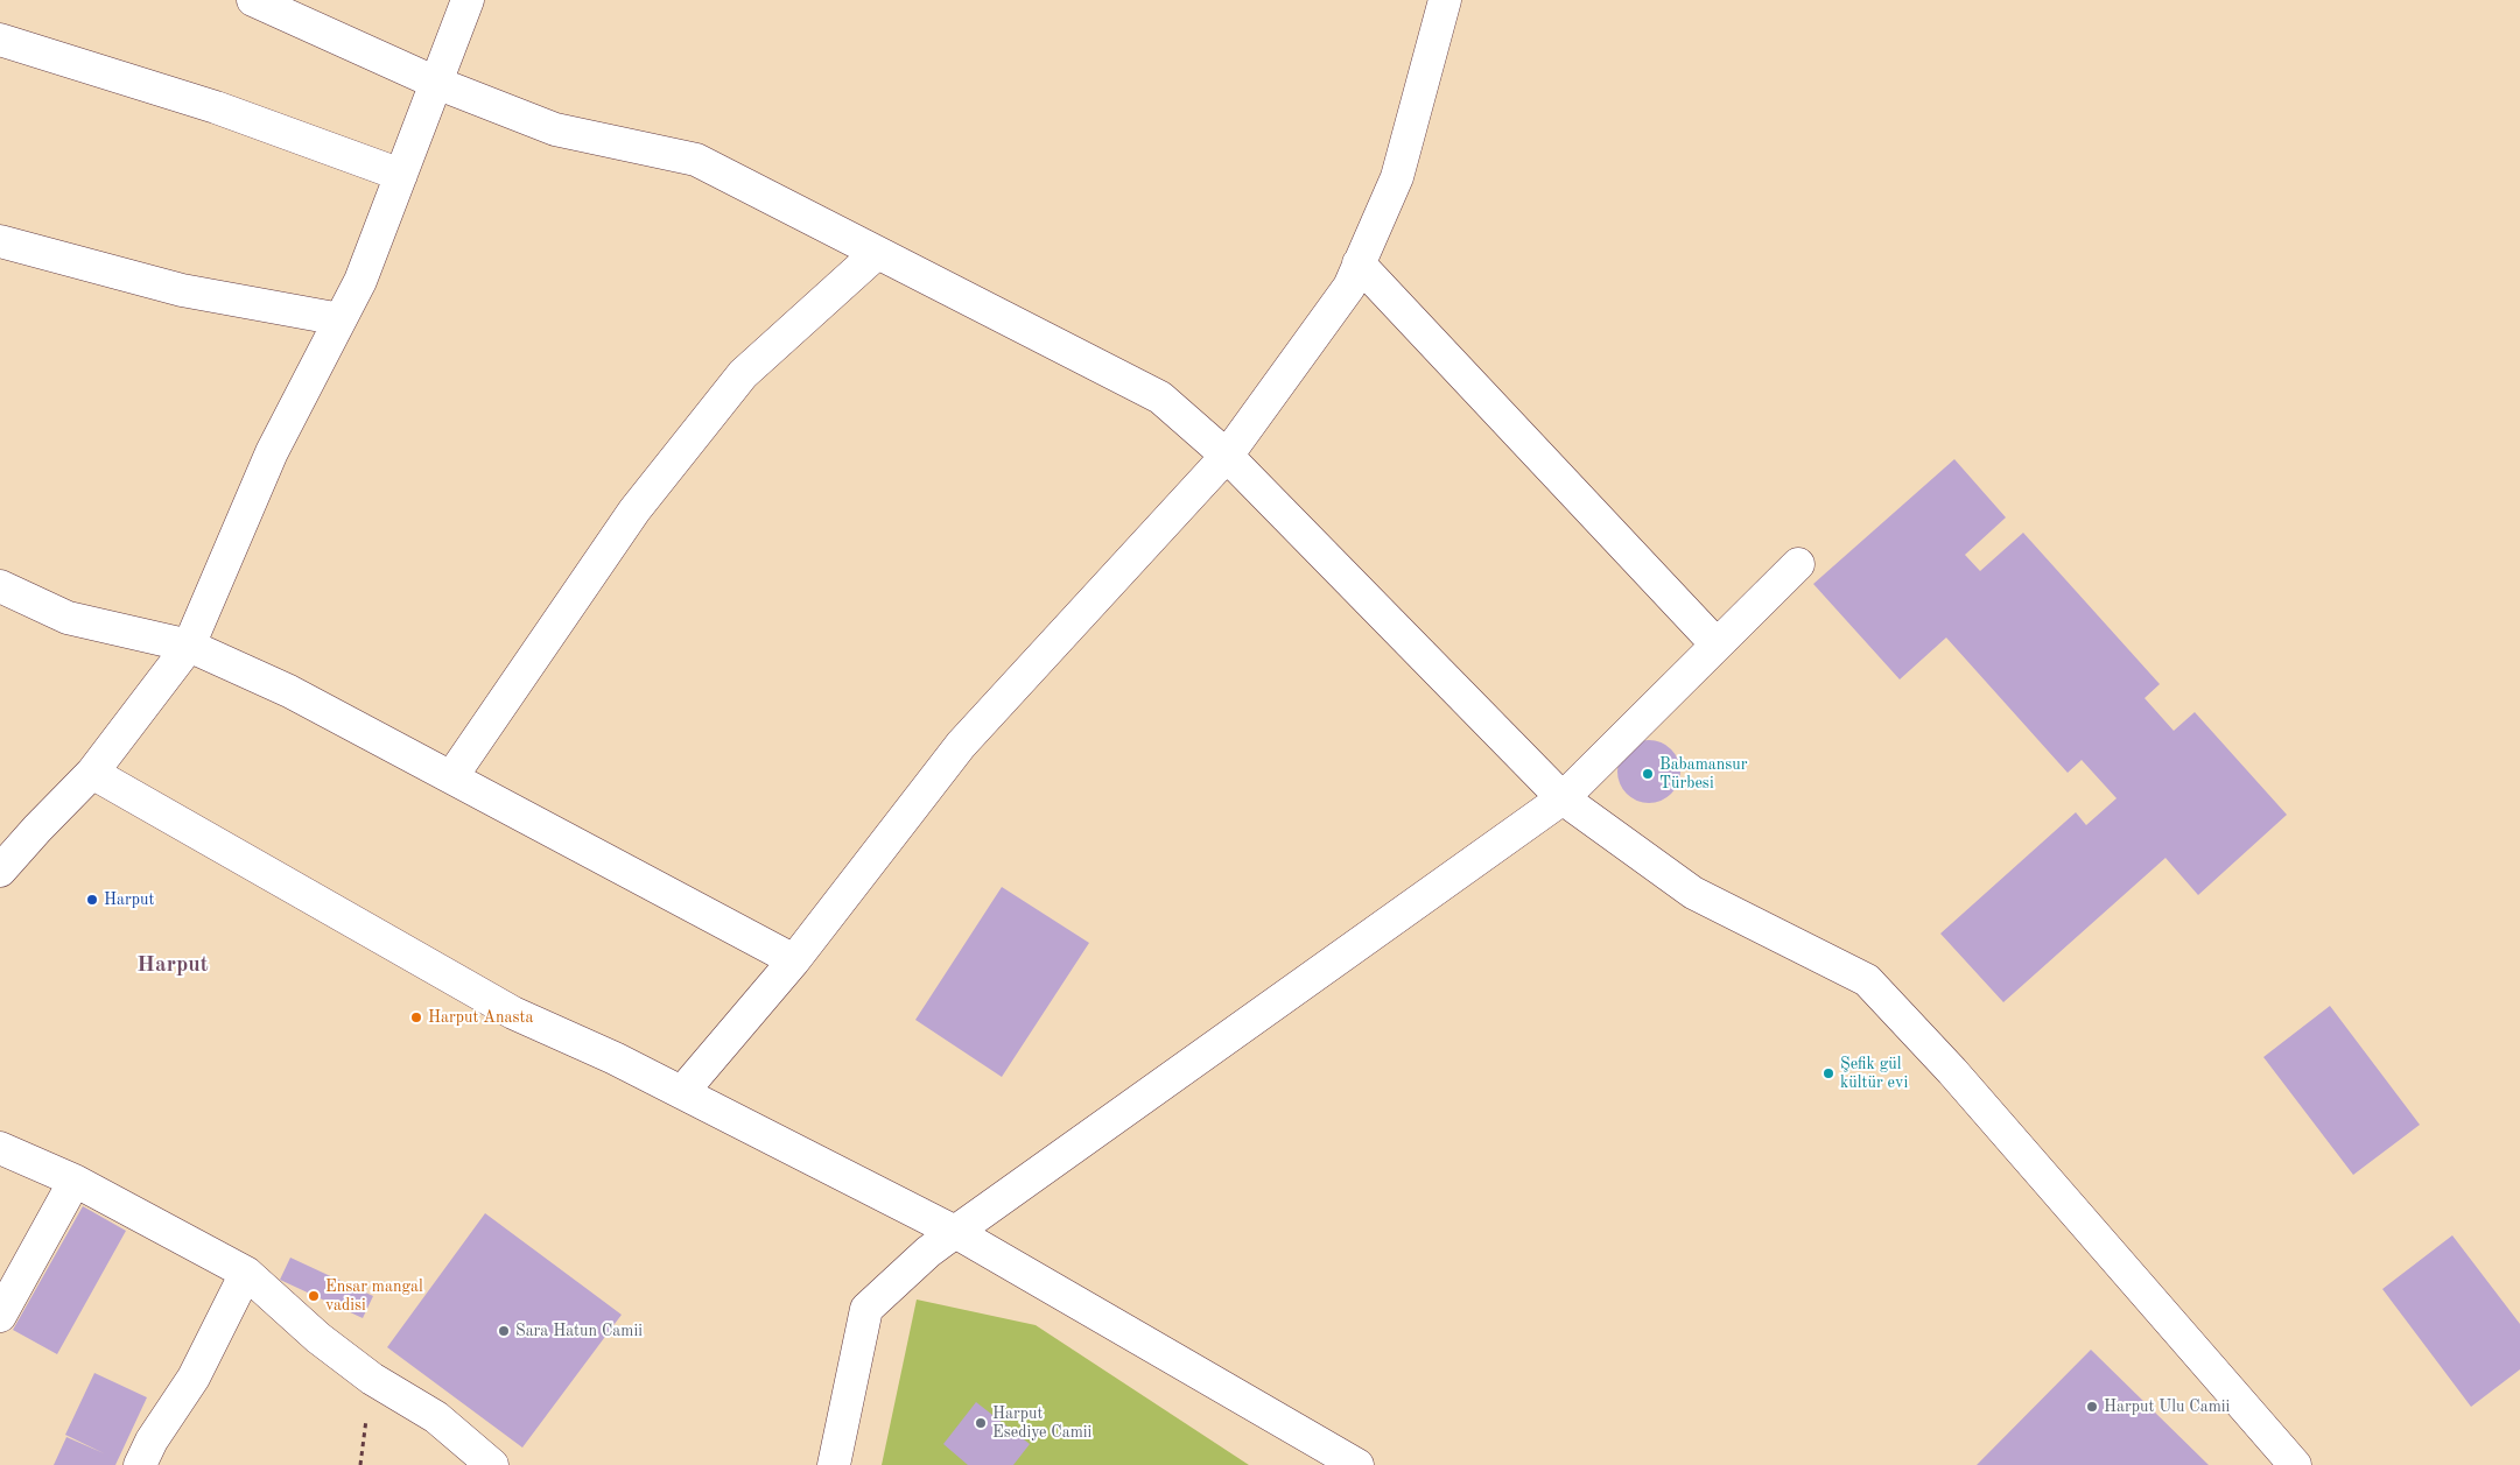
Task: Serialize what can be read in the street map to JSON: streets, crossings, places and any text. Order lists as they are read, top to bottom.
{
  "districts": ["Harput"],
  "places": [
    "Babamansur Türbesi",
    "Harput",
    "Harput Anasta",
    "Şefik gül kültür evi",
    "Ensar mangal vadisi",
    "Sara Hatun Camii",
    "Harput Ulu Camii",
    "Harput Esediye Camii"
  ]
}
